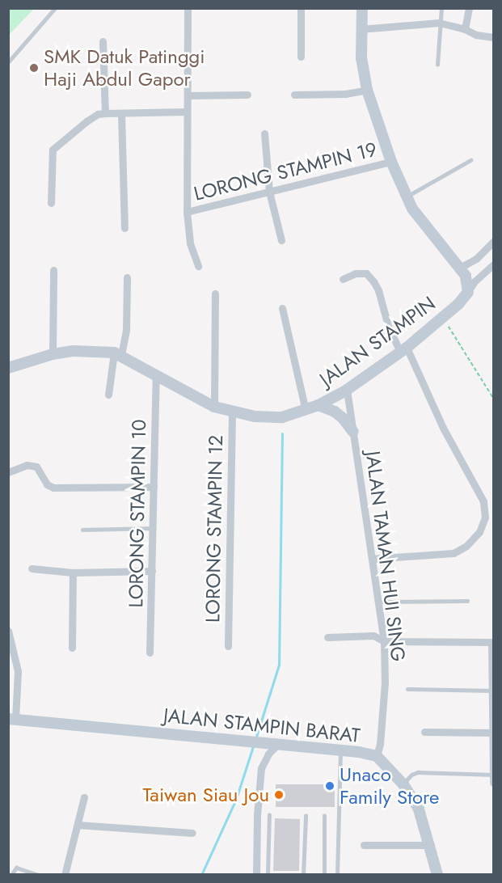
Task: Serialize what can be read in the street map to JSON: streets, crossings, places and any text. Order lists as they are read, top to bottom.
{
  "streets": {
    "street": [
      "LORONG STAMPIN 19",
      "JALAN STAMPIN",
      "LORONG STAMPIN 10",
      "LORONG STAMPIN 12",
      "JALAN TAMAN HUI SING",
      "JALAN STAMPIN BARAT"
    ]
  },
  "crossings": [
    ["JALAN STAMPIN", "LORONG STAMPIN 10"],
    ["JALAN STAMPIN", "LORONG STAMPIN 12"],
    ["JALAN STAMPIN", "JALAN TAMAN HUI SING"],
    ["JALAN TAMAN HUI SING", "JALAN STAMPIN BARAT"]
  ],
  "places": ["SMK Datuk Patinggi Haji Abdul Gapor", "Unaco Family Store", "Taiwan Siau Jou"]
}
